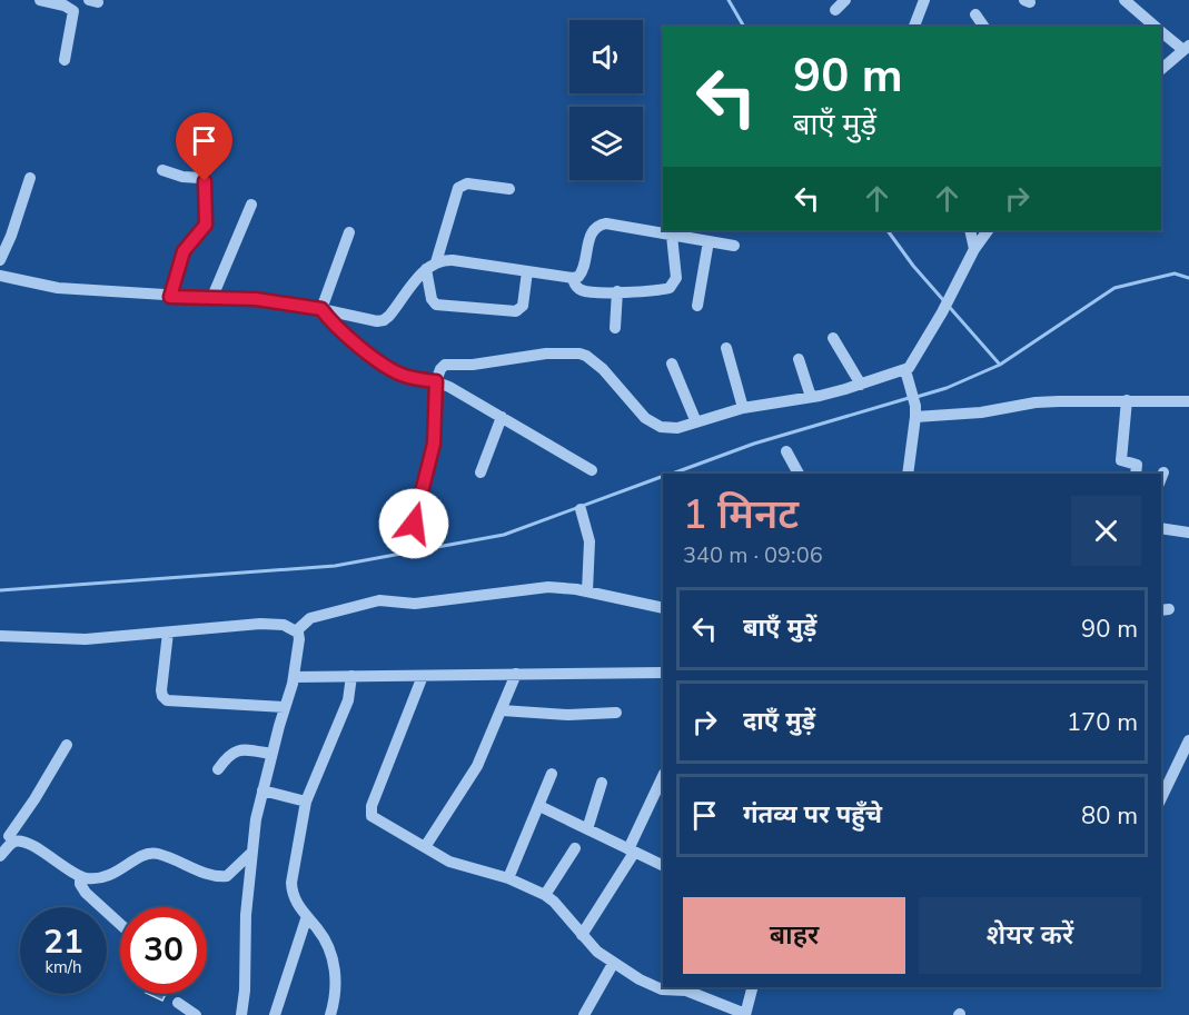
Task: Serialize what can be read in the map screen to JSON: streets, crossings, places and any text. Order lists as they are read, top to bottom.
{
  "page": {
    "turn": ["90 m", "बाएँ मुड़ें"],
    "heading": ["1 मिनट", "340 m · 09:06"],
    "list": [
      {
        "name": "बाएँ मुड़ें",
        "value": "90 m"
      },
      {
        "name": "दाएँ मुड़ें",
        "value": "170 m"
      },
      {
        "name": "गंतव्य पर पहुँचे",
        "value": "80 m"
      }
    ],
    "buttons": ["बाहर", "शेयर करें"],
    "speed": "21 km/h",
    "limit": "30"
  }
}
